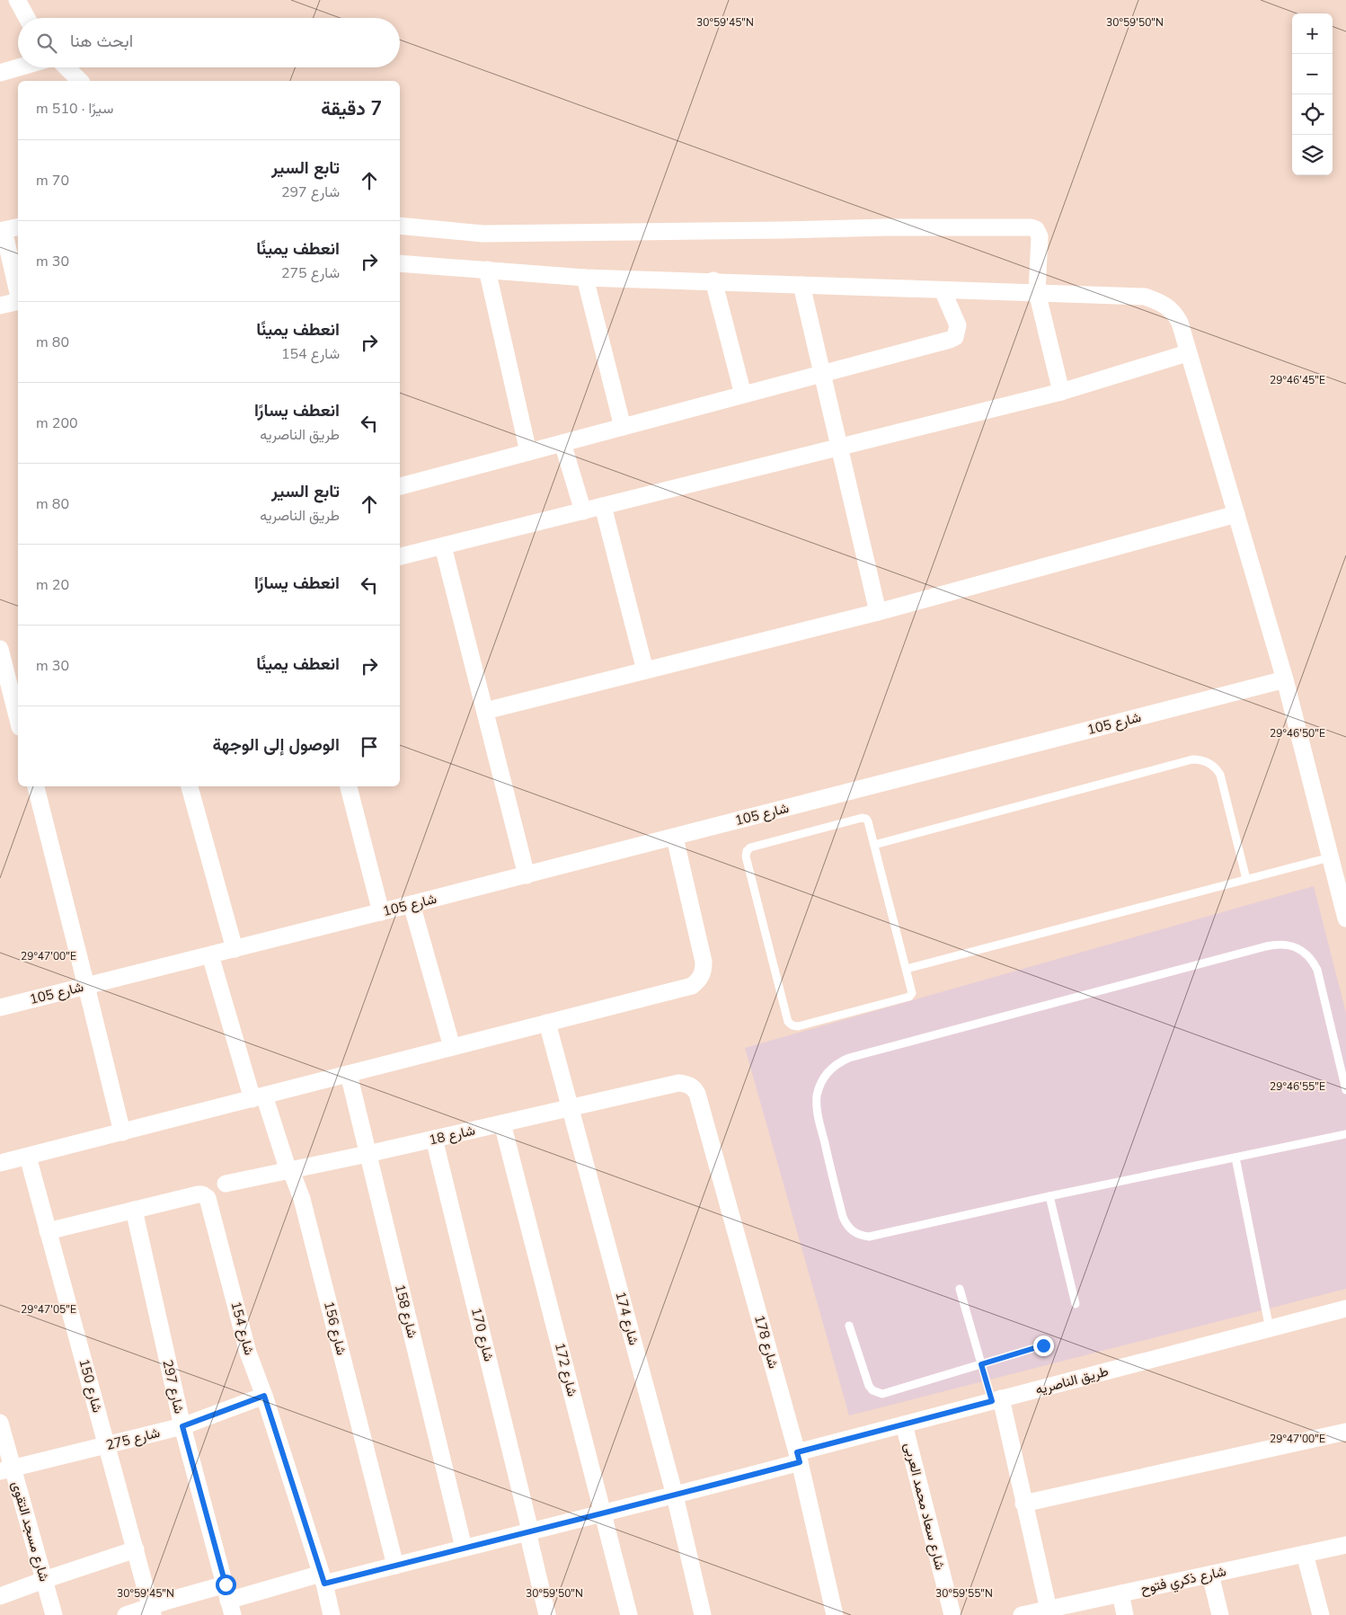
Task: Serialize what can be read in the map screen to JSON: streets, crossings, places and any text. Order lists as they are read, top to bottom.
{
  "streets": {
    "street": [
      "شارع 105",
      "شارع 18",
      "شارع 158",
      "شارع 174",
      "شارع 154",
      "شارع 156",
      "شارع 170",
      "شارع 178",
      "شارع 172",
      "طريق الناصريه",
      "شارع 150",
      "شارع 297",
      "شارع 275",
      "شارع سعاد محمد العربى",
      "شارع مسجد التقوى",
      "شارع ذكري فتوح"
    ]
  },
  "crossings": [
    ["شارع 105", "شارع 156"],
    ["شارع 18", "شارع 158"],
    ["شارع 18", "شارع 174"],
    ["شارع 18", "شارع 156"],
    ["شارع 18", "شارع 170"],
    ["شارع 18", "شارع 178"],
    ["شارع 18", "شارع 172"],
    ["شارع 158", "طريق الناصريه"],
    ["شارع 174", "طريق الناصريه"],
    ["شارع 154", "طريق الناصريه"],
    ["شارع 154", "شارع 150"],
    ["شارع 154", "شارع 297"],
    ["شارع 154", "شارع 275"],
    ["شارع 156", "طريق الناصريه"],
    ["شارع 170", "طريق الناصريه"],
    ["شارع 178", "طريق الناصريه"],
    ["شارع 172", "طريق الناصريه"],
    ["طريق الناصريه", "شارع 150"],
    ["طريق الناصريه", "شارع 297"],
    ["طريق الناصريه", "شارع سعاد محمد العربى"],
    ["شارع 150", "شارع 275"],
    ["شارع 297", "شارع 275"],
    ["شارع 275", "شارع مسجد التقوى"]
  ],
  "page": {
    "map_buttons": ["+", "−"],
    "search": "ابحث هنا",
    "heading": ["7 دقيقة", "سيرًا · 510 m"],
    "list": [
      ["تابع السير", "شارع 297", "70 m"],
      ["انعطف يمينًا", "شارع 275", "30 m"],
      ["انعطف يمينًا", "شارع 154", "80 m"],
      ["انعطف يسارًا", "طريق الناصريه", "200 m"],
      ["تابع السير", "طريق الناصريه", "80 m"],
      ["انعطف يسارًا", "20 m"],
      ["انعطف يمينًا", "30 m"],
      "الوصول إلى الوجهة"
    ]
  },
  "coordinates": [
    "30°59'50\"N",
    "30°59'45\"N",
    "29°46'45\"E",
    "29°46'50\"E",
    "29°47'00\"E",
    "29°46'55\"E",
    "29°47'05\"E",
    "30°59'55\"N"
  ]
}
